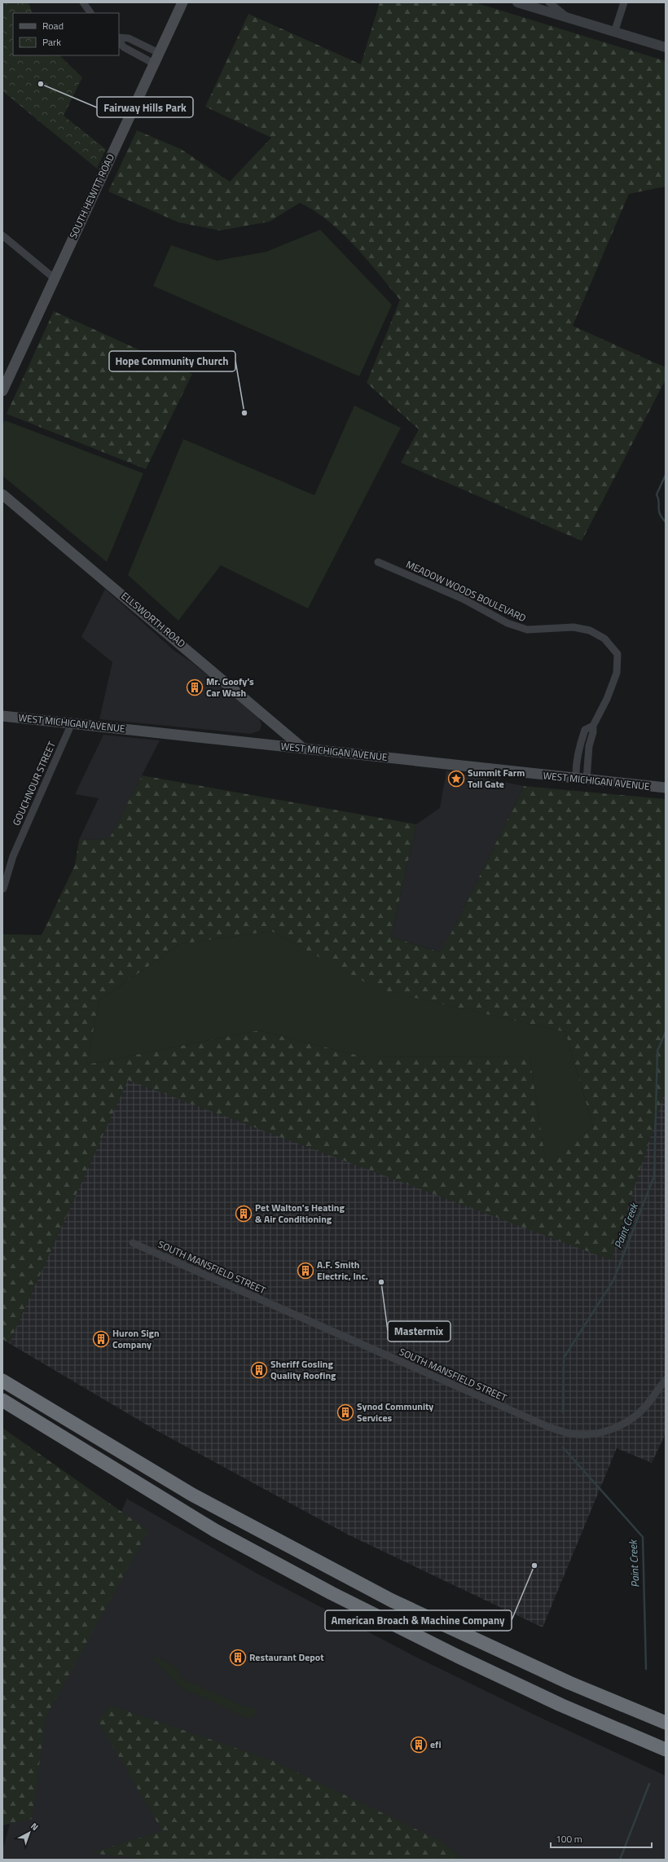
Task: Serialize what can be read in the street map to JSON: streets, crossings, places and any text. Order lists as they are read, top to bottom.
{
  "streets": {
    "main road": ["SOUTH HEWITT ROAD", "ELLSWORTH ROAD", "WEST MICHIGAN AVENUE"],
    "street": ["MEADOW WOODS BOULEVARD", "GOUCHNOUR STREET", "SOUTH MANSFIELD STREET"]
  },
  "crossings": [
    ["MEADOW WOODS BOULEVARD", "WEST MICHIGAN AVENUE"],
    ["ELLSWORTH ROAD", "WEST MICHIGAN AVENUE"],
    ["WEST MICHIGAN AVENUE", "GOUCHNOUR STREET"]
  ],
  "water": ["Paint Creek"],
  "places": {
    "other": [
      "Fairway Hills Park",
      "Hope Community Church",
      "Mastermix",
      "American Broach & Machine Company"
    ],
    "building": [
      "Mr. Goofy’s Car Wash",
      "Pet Walton's Heating & Air Conditioning",
      "A.F. Smith Electric, Inc.",
      "Huron Sign Company",
      "Sheriff Gosling Quality Roofing",
      "Synod Community Services",
      "Restaurant Depot",
      "efi"
    ],
    "place": ["Summit Farm Toll Gate"]
  },
  "legend": ["Road", "Park"],
  "scale_bar": "100 m",
  "north": "top right"
}
